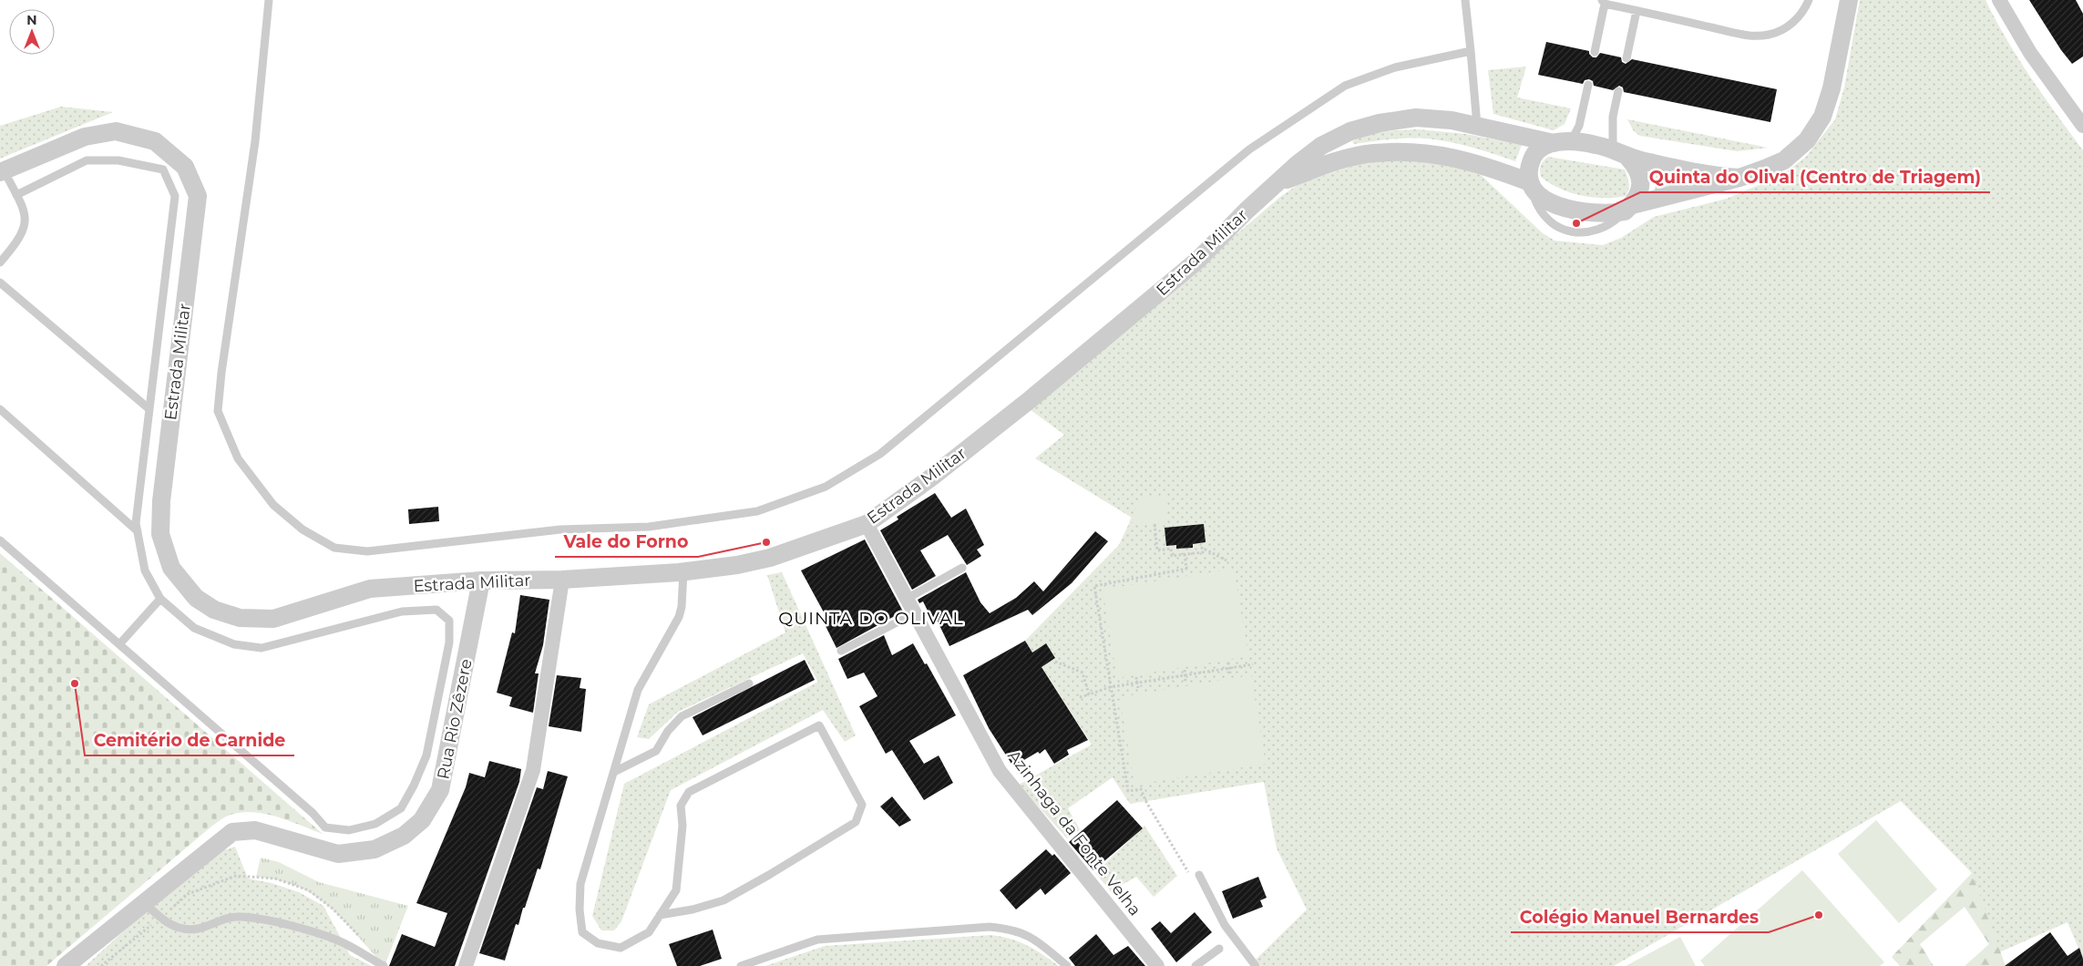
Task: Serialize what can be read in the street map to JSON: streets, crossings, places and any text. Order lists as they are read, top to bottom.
{
  "streets": {
    "street": ["Estrada Militar", "Rua Rio Zêzere", "Azinhaga da Fonte Velha"]
  },
  "crossings": [
    ["Estrada Militar", "Rua Rio Zêzere"],
    ["Estrada Militar", "Azinhaga da Fonte Velha"]
  ],
  "districts": ["QUINTA DO OLIVAL"],
  "places": [
    "Quinta do Olival (Centro de Triagem)",
    "Vale do Forno",
    "Cemitério de Carnide",
    "Colégio Manuel Bernardes"
  ],
  "north": "top"
}
